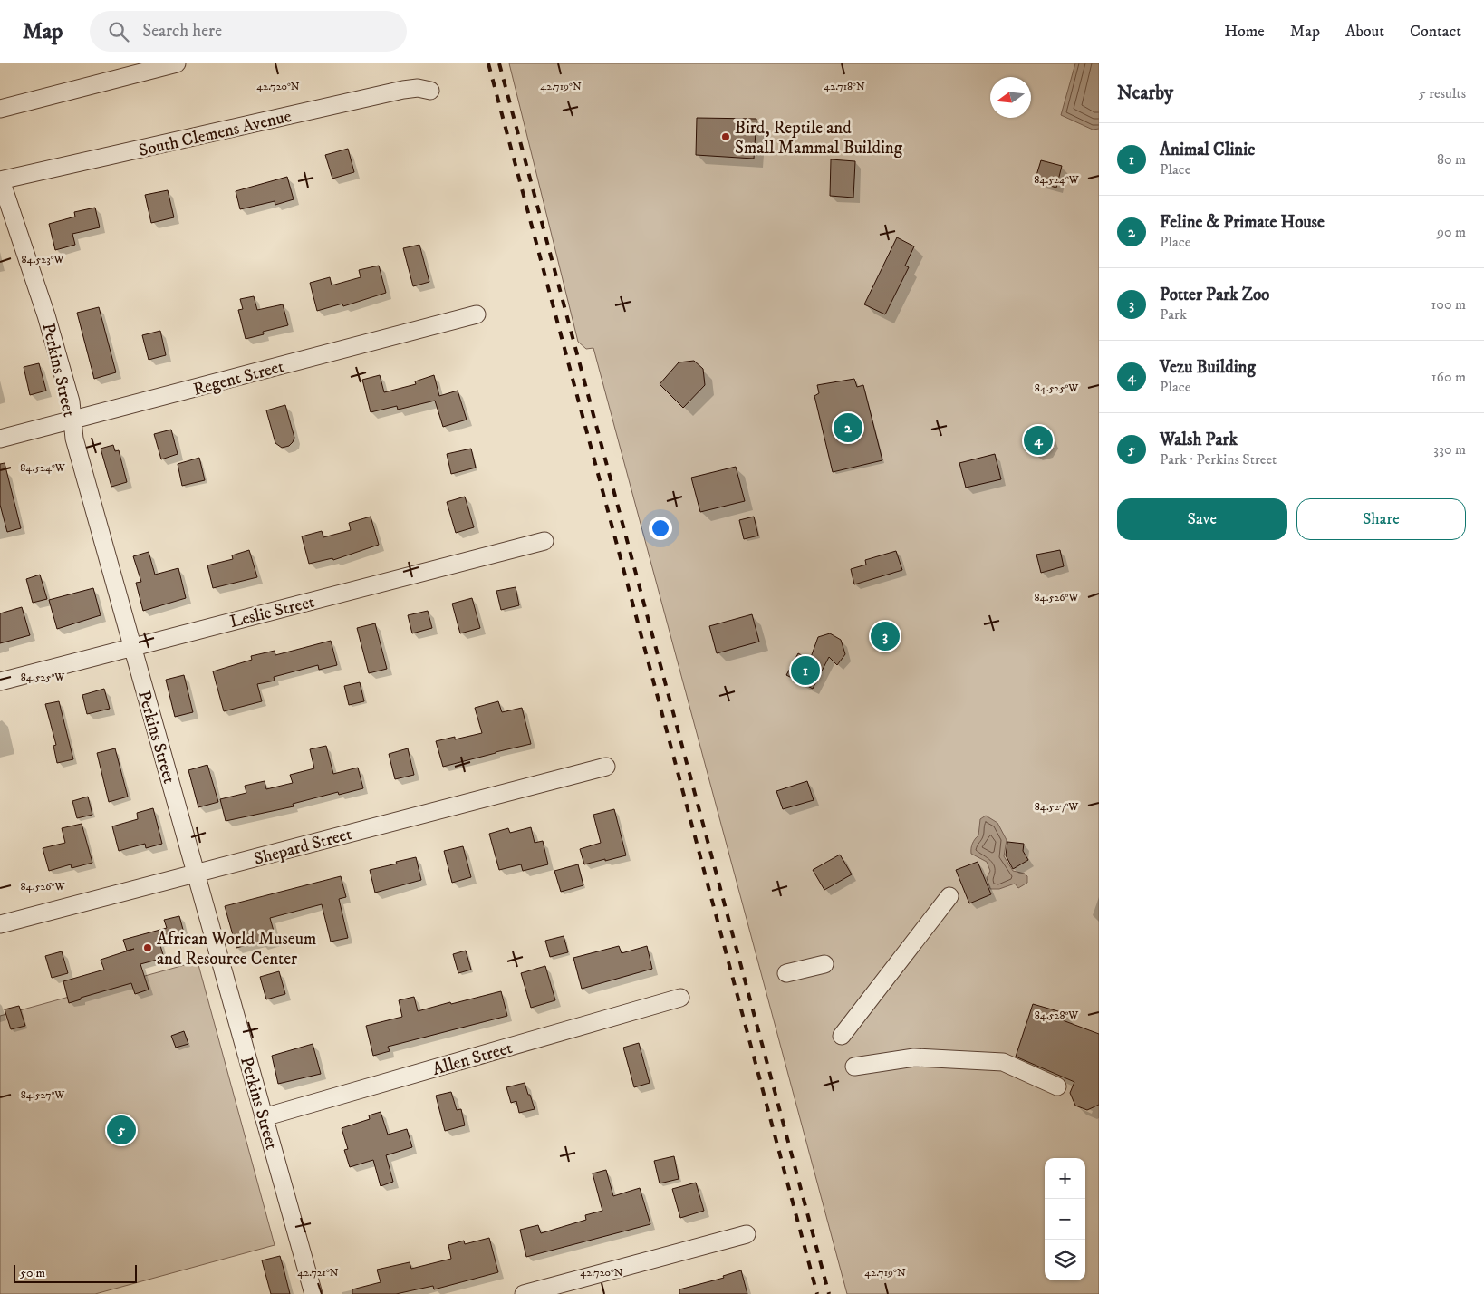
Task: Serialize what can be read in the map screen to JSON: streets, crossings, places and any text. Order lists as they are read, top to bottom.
{
  "streets": {
    "street": [
      "South Clemens Avenue",
      "Perkins Street",
      "Regent Street",
      "Leslie Street",
      "Shepard Street",
      "Allen Street"
    ]
  },
  "crossings": [
    ["South Clemens Avenue", "Perkins Street"],
    ["Perkins Street", "Regent Street"],
    ["Perkins Street", "Leslie Street"],
    ["Perkins Street", "Shepard Street"],
    ["Perkins Street", "Allen Street"]
  ],
  "places": ["Bird, Reptile and Small Mammal Building", "African World Museum and Resource Center"],
  "scale_bar": "50 m",
  "north": "left",
  "page": {
    "header": "Map",
    "search": "Search here",
    "nav": [
      "Home",
      "Map",
      "About",
      "Contact"
    ],
    "heading": ["Nearby", "5 results"],
    "list": [
      {
        "mark": "1",
        "name": "Animal Clinic",
        "note": "Place",
        "value": "80 m"
      },
      {
        "mark": "2",
        "name": "Feline & Primate House",
        "note": "Place",
        "value": "90 m"
      },
      {
        "mark": "3",
        "name": "Potter Park Zoo",
        "note": "Park",
        "value": "100 m"
      },
      {
        "mark": "4",
        "name": "Vezu Building",
        "note": "Place",
        "value": "160 m"
      },
      {
        "mark": "5",
        "name": "Walsh Park",
        "note": "Park · Perkins Street",
        "value": "330 m"
      }
    ],
    "pins": [
      "2",
      "4",
      "3",
      "1",
      "5"
    ],
    "buttons": ["Save", "Share"],
    "map_buttons": ["+", "−"],
    "scale": "50 m"
  },
  "coordinates": [
    "42.720°N",
    "42.719°N",
    "42.718°N",
    "84.524°W",
    "84.523°W",
    "84.525°W",
    "84.526°W",
    "84.527°W",
    "84.528°W",
    "42.721°N"
  ]
}
